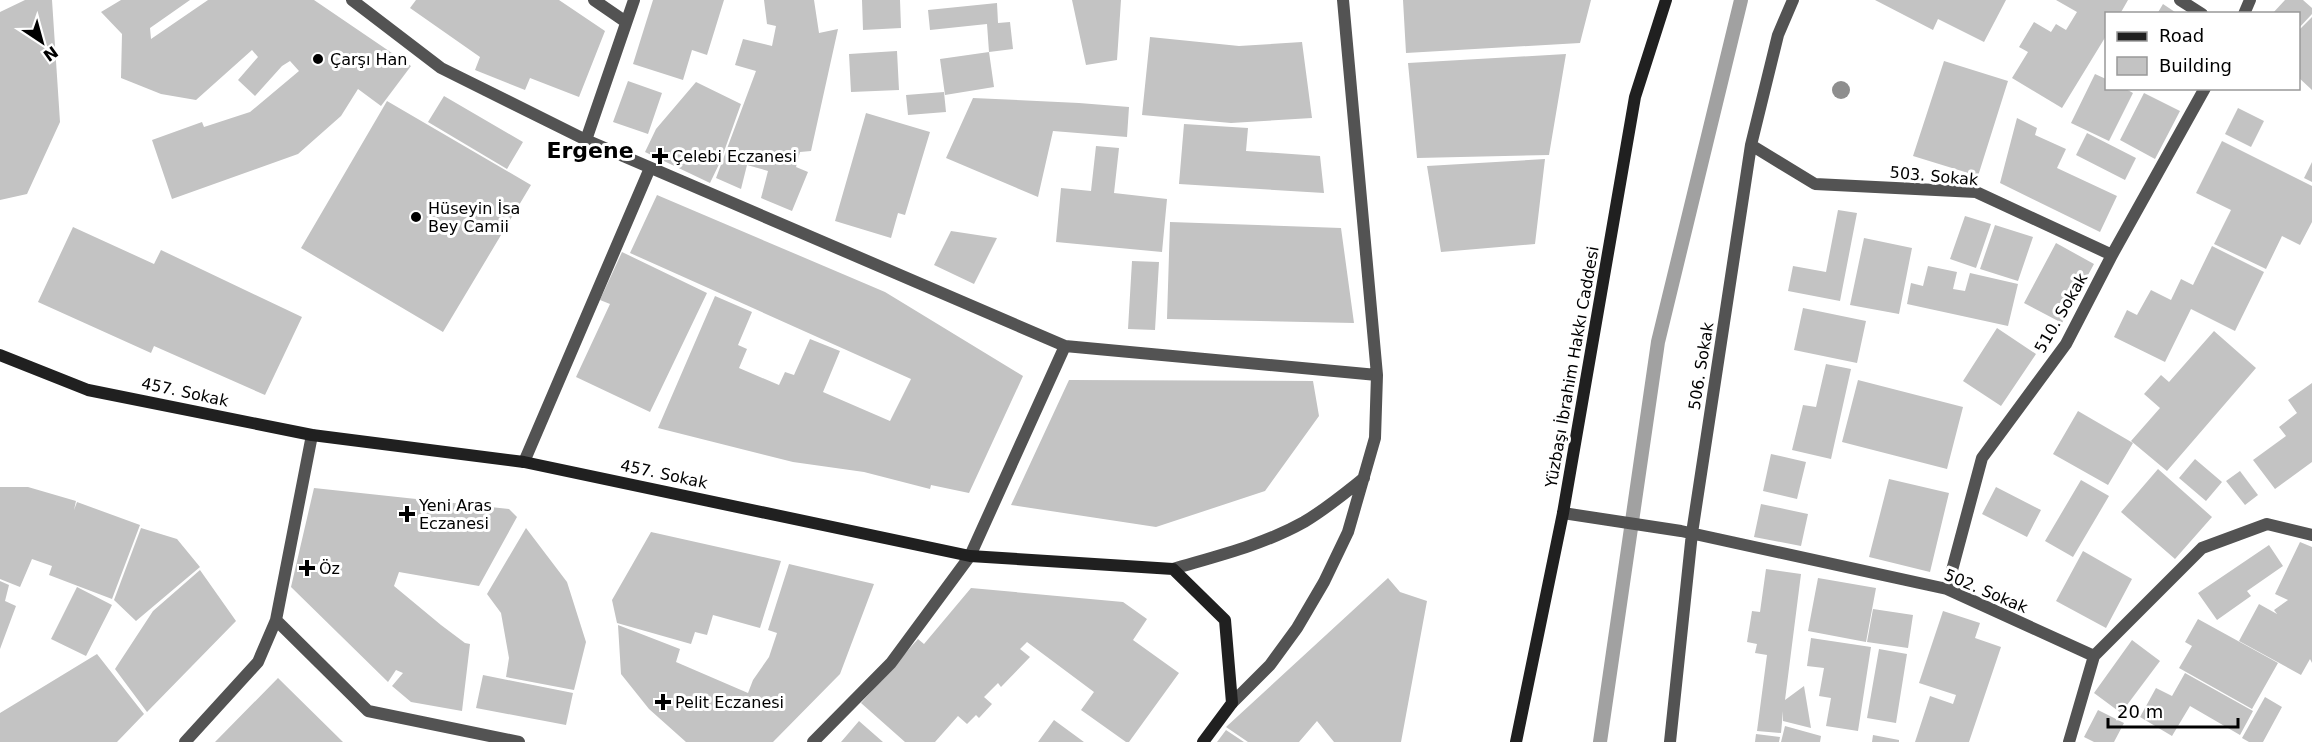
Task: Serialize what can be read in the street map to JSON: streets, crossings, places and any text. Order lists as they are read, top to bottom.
{
  "streets": {
    "street": [
      "503. Sokak",
      "510. Sokak",
      "506. Sokak",
      "Yüzbaşı İbrahim Hakkı Caddesi",
      "457. Sokak",
      "502. Sokak"
    ]
  },
  "crossings": [
    ["503. Sokak", "510. Sokak"],
    ["503. Sokak", "506. Sokak"],
    ["510. Sokak", "502. Sokak"],
    ["506. Sokak", "502. Sokak"],
    ["Yüzbaşı İbrahim Hakkı Caddesi", "502. Sokak"]
  ],
  "districts": ["Ergene"],
  "places": {
    "other": ["Çarşı Han", "Hüseyin İsa Bey Camii"],
    "health": [
      "Çelebi Eczanesi",
      "Yeni Aras Eczanesi",
      "Öz",
      "Pelit Eczanesi"
    ]
  },
  "legend": ["Road", "Building"],
  "scale_bar": "20 m",
  "north": "bottom right"
}
